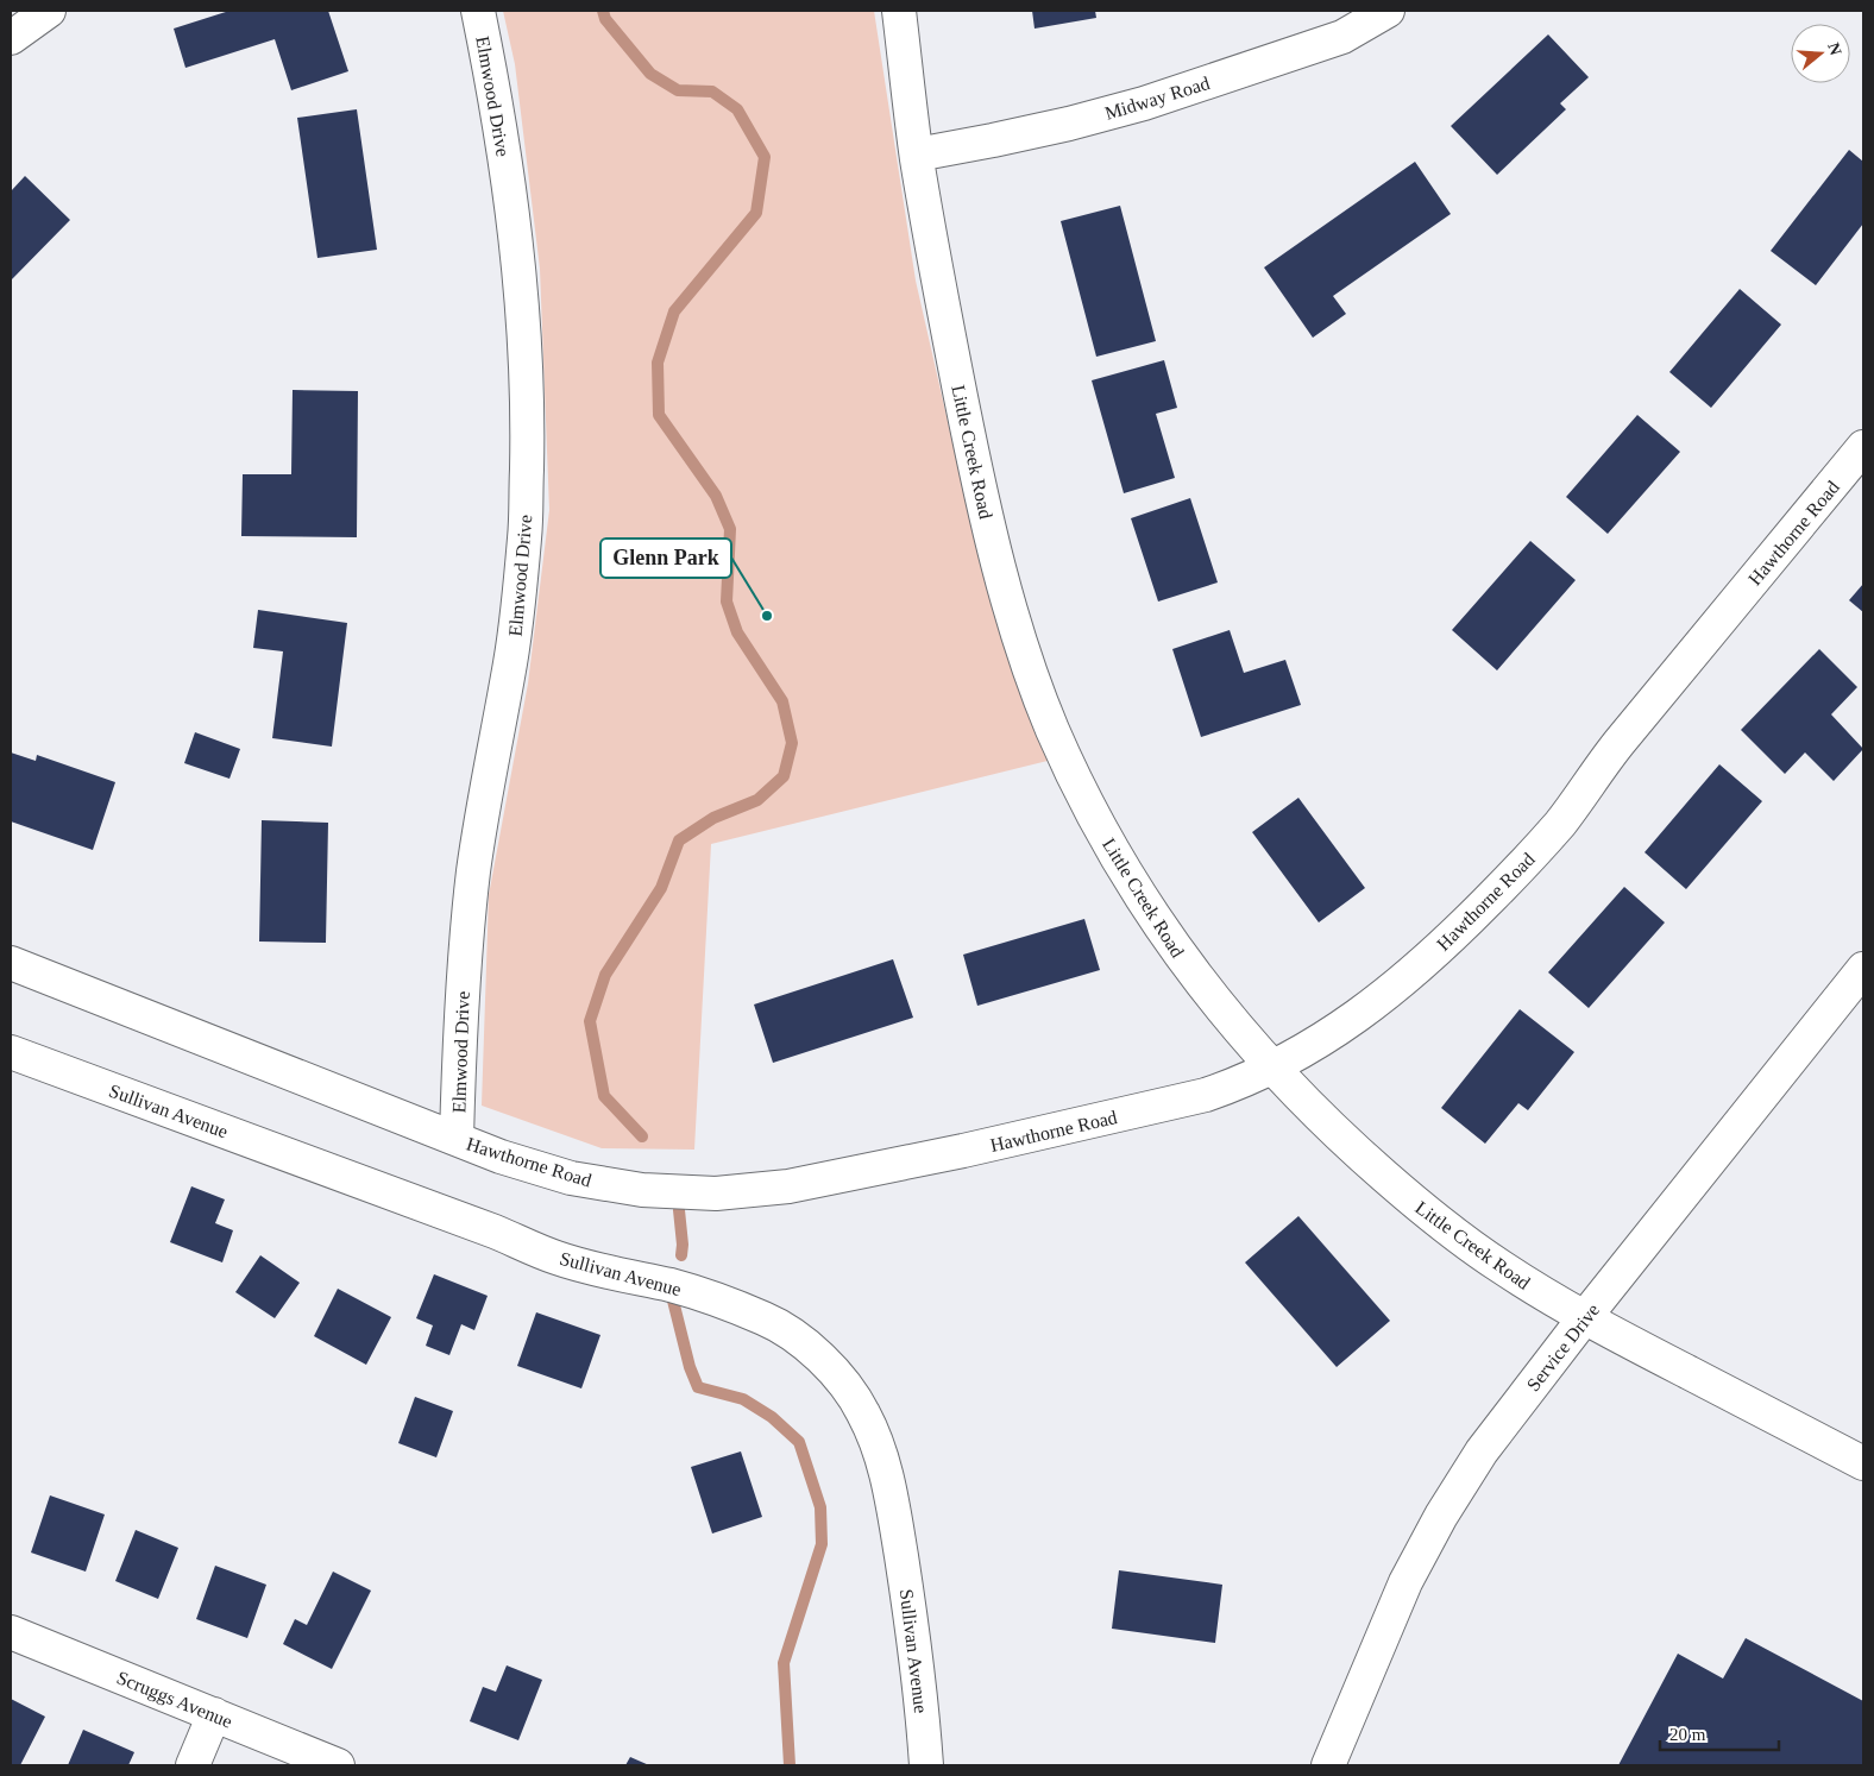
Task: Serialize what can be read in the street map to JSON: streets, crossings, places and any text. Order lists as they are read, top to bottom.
{
  "streets": {
    "street": [
      "Elmwood Drive",
      "Midway Road",
      "Little Creek Road",
      "Hawthorne Road",
      "Sullivan Avenue",
      "Service Drive",
      "Scruggs Avenue"
    ]
  },
  "crossings": [
    ["Elmwood Drive", "Hawthorne Road"],
    ["Midway Road", "Little Creek Road"],
    ["Little Creek Road", "Hawthorne Road"],
    ["Little Creek Road", "Service Drive"]
  ],
  "places": ["Glenn Park"],
  "scale_bar": "20 m",
  "north": "right"
}
